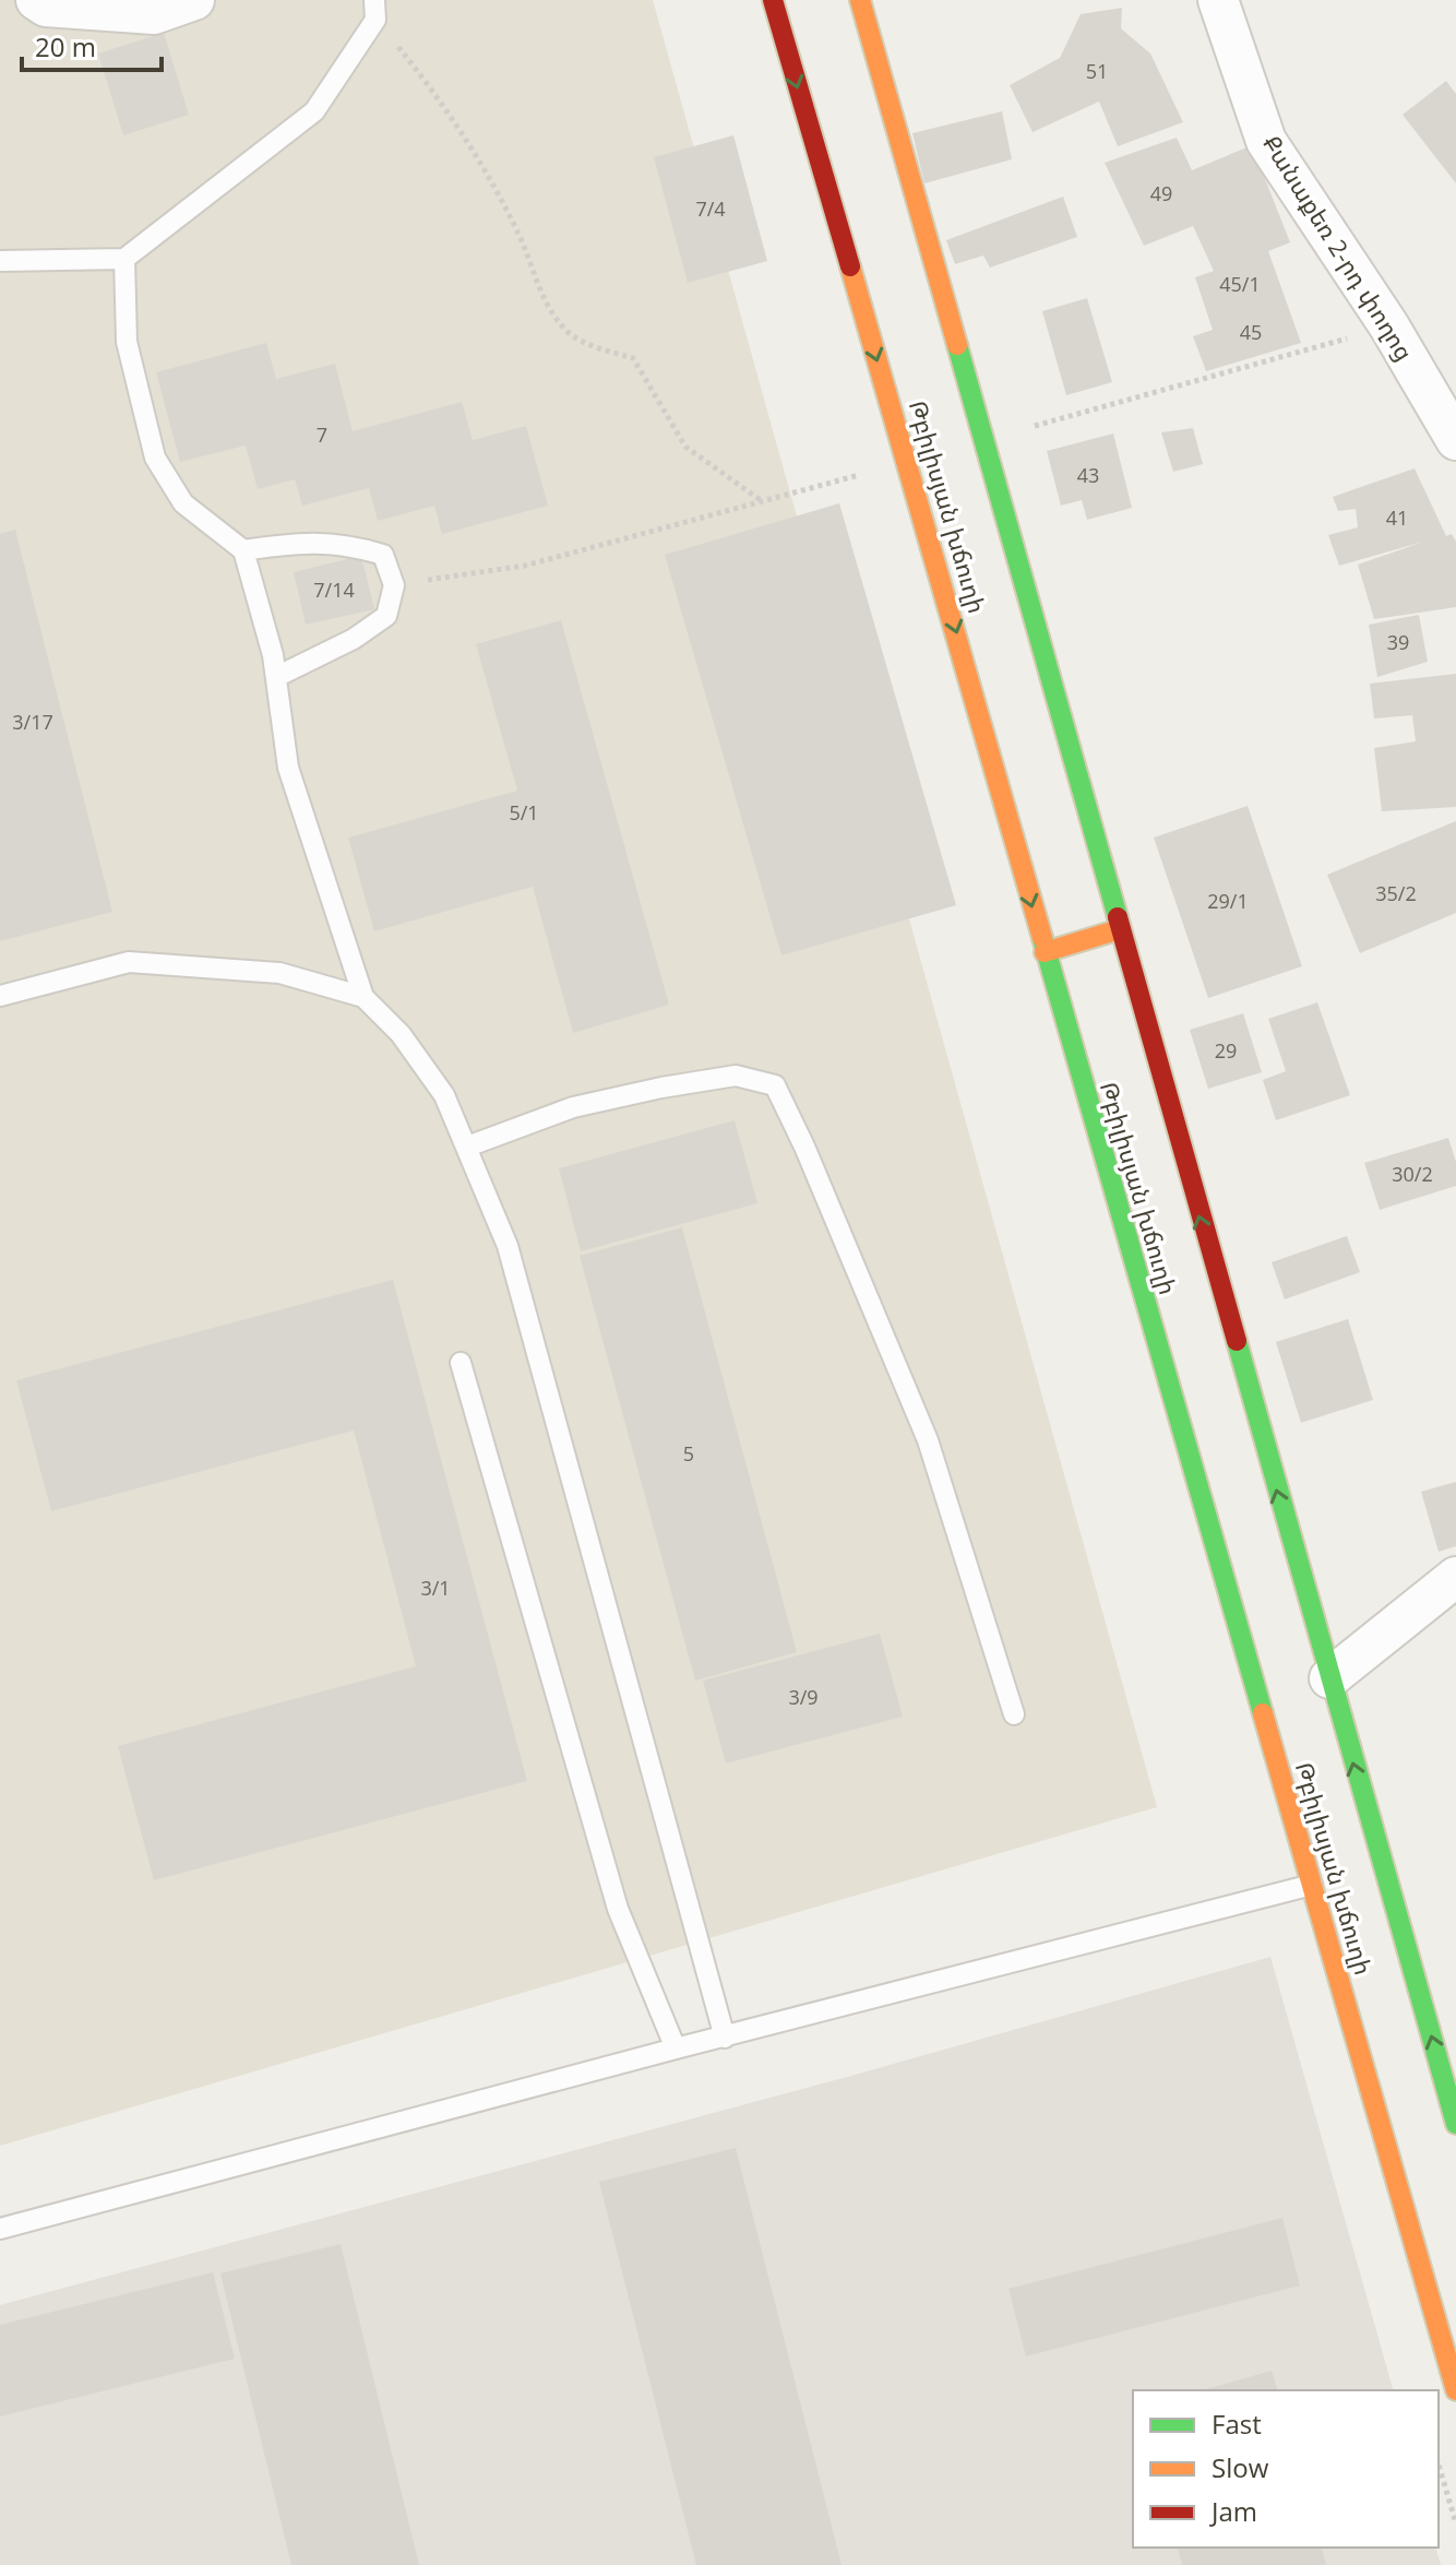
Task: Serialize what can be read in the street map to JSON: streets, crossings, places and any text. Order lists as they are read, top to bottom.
{
  "streets": {
    "main road": ["Թբիլիսյան խճուղի"],
    "street": ["Քանաքեռ 2-րդ փողոց"]
  },
  "house_numbers": [
    "51",
    "49",
    "7/4",
    "45/1",
    "45",
    "7",
    "43",
    "41",
    "7/14",
    "39",
    "3/17",
    "5/1",
    "35/2",
    "29/1",
    "29",
    "30/2",
    "5",
    "3/1",
    "3/9"
  ],
  "legend": ["Fast", "Slow", "Jam"],
  "scale_bar": "20 m"
}
